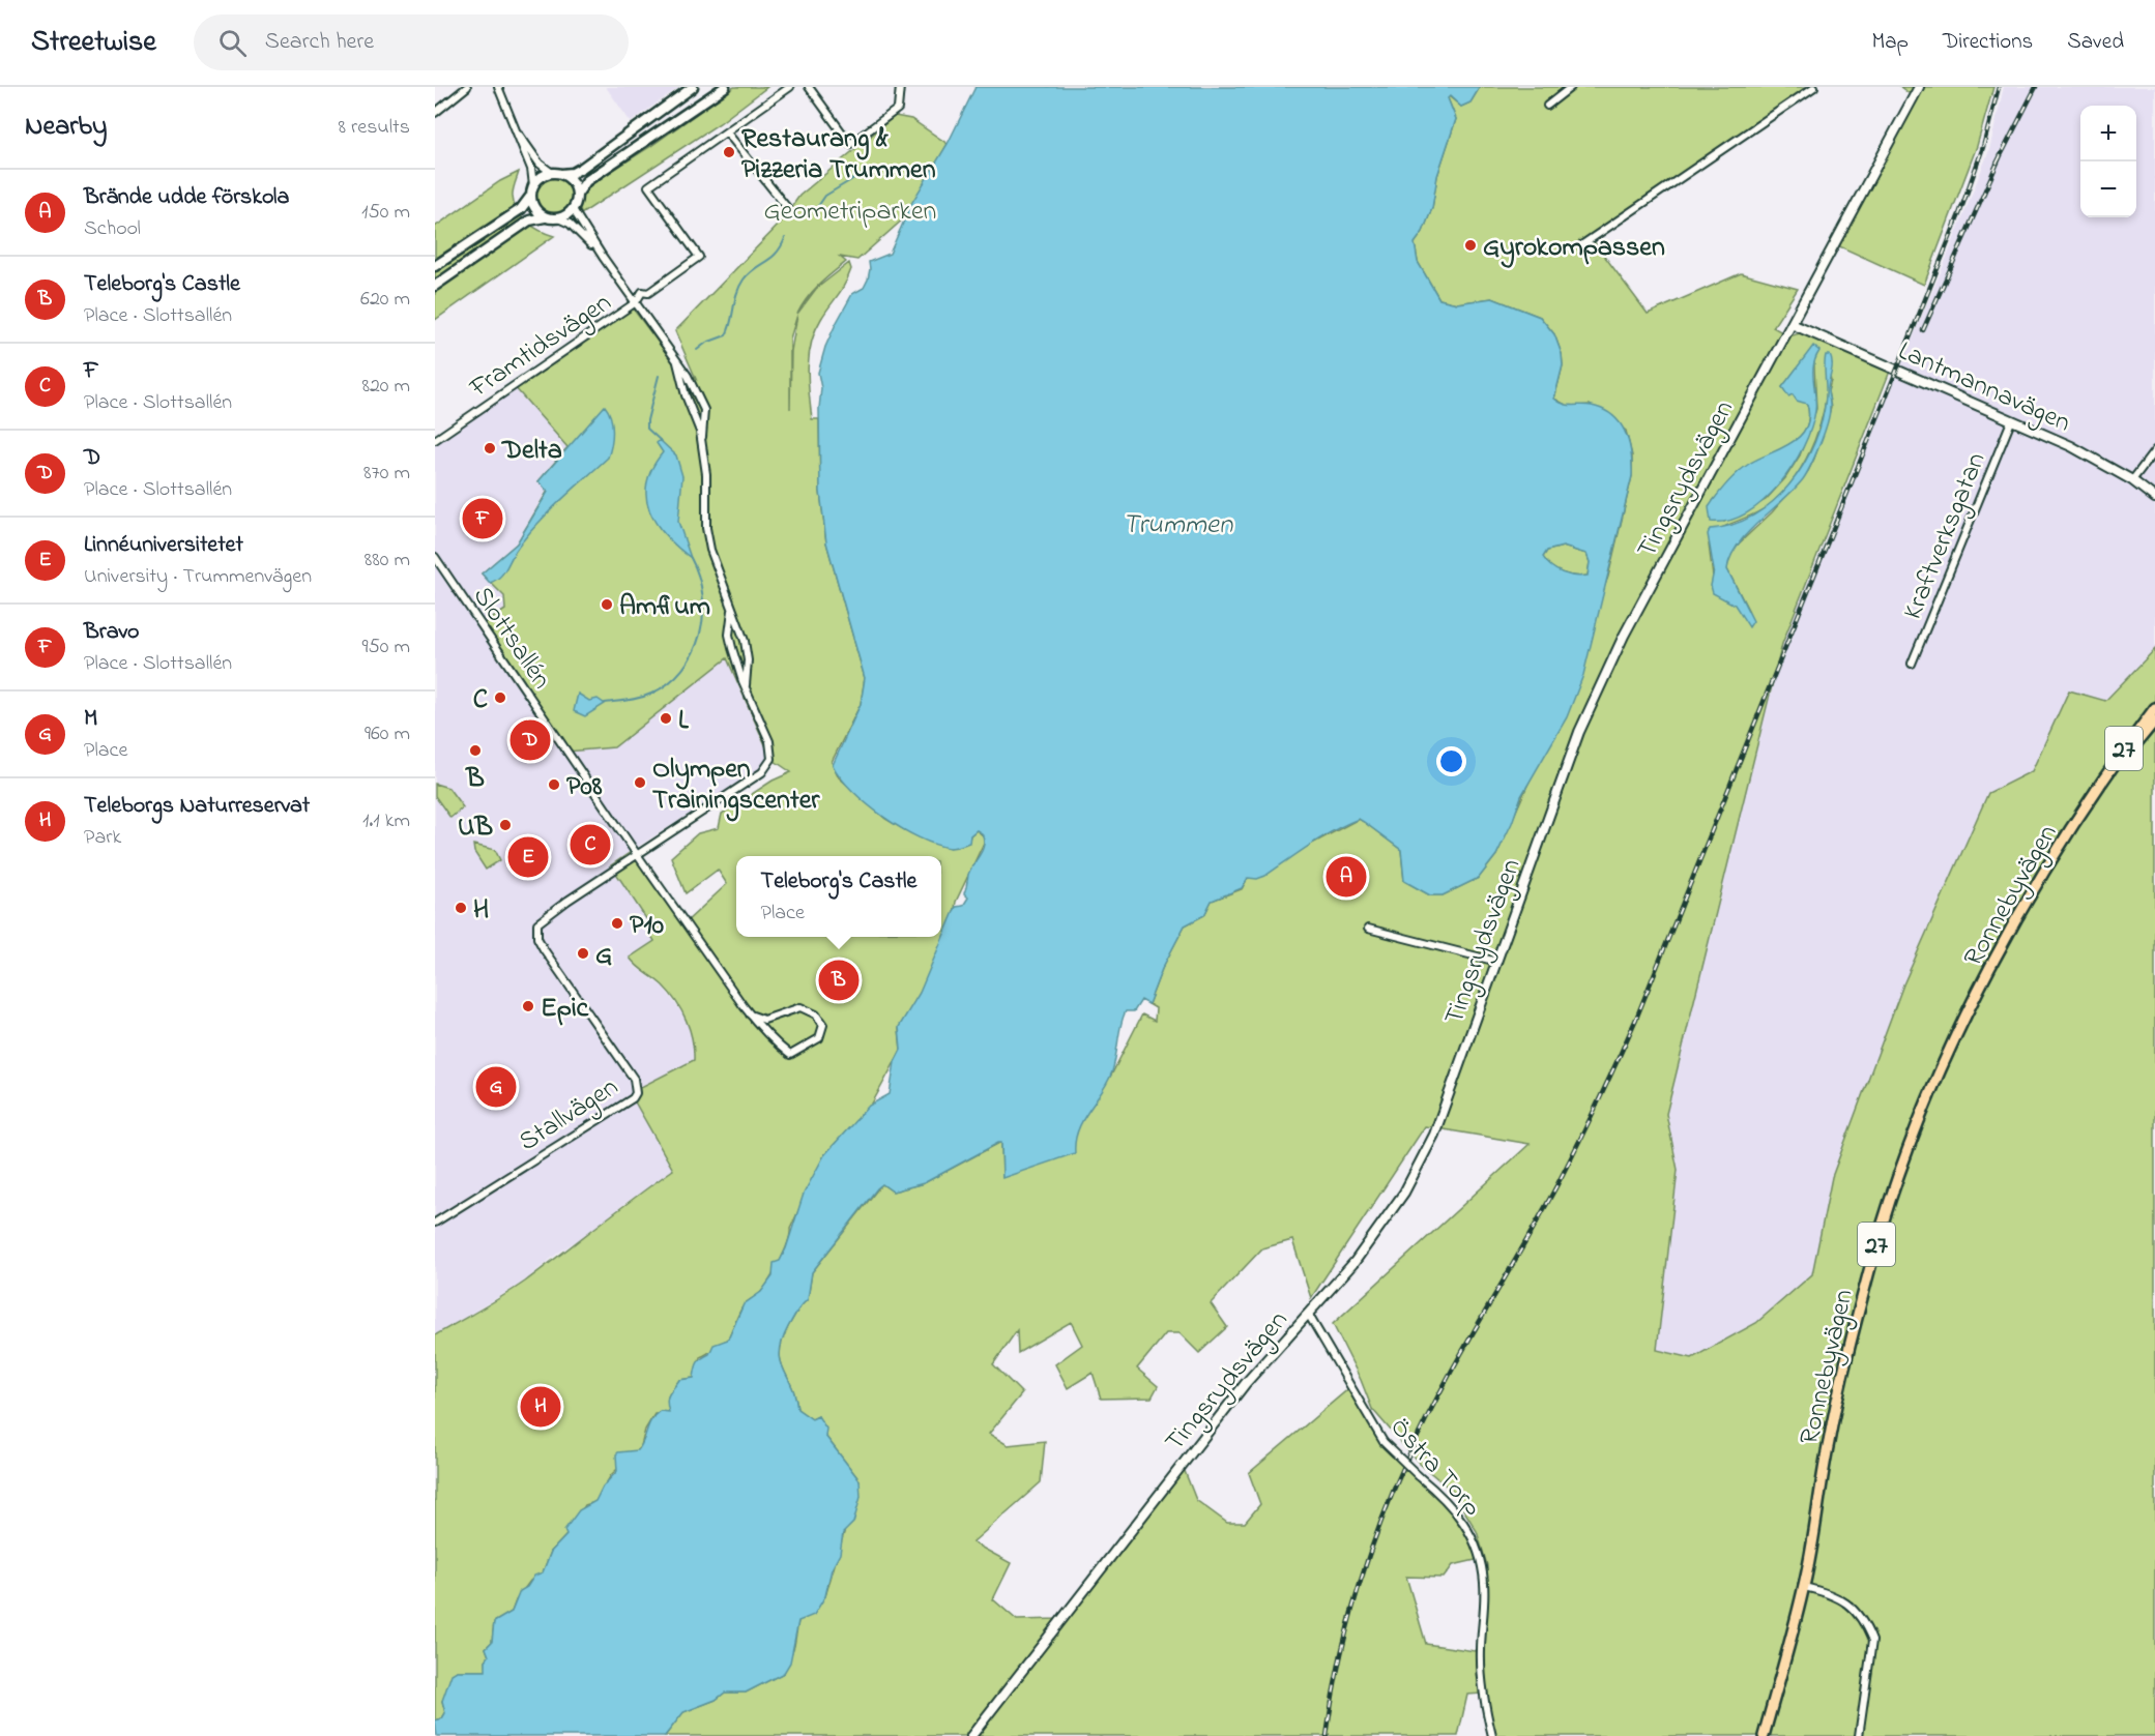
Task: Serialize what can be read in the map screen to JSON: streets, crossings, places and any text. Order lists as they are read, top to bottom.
{
  "streets": {
    "main road": ["27", "Ronnebyvägen"],
    "street": [
      "Framtidsvägen",
      "Lantmannavägen",
      "Tingsrydsvägen",
      "Kraftverksgatan",
      "Slottsallén",
      "Stallvägen",
      "Östra Torp"
    ]
  },
  "crossings": [
    ["Lantmannavägen", "Tingsrydsvägen"],
    ["Lantmannavägen", "Kraftverksgatan"],
    ["Tingsrydsvägen", "Östra Torp"],
    ["Slottsallén", "Stallvägen"]
  ],
  "water": ["Trummen"],
  "parks": ["Geometriparken"],
  "places": [
    "Restaurang & Pizzeria Trummen",
    "Gyrokompassen",
    "Delta",
    "Amfium",
    "C",
    "L",
    "B",
    "Olympen Trainingscenter",
    "P08",
    "UB",
    "H",
    "P10",
    "G",
    "Epic"
  ],
  "page": {
    "header": "Streetwise",
    "search": "Search here",
    "nav": ["Map", "Directions", "Saved"],
    "heading": ["Nearby", "8 results"],
    "map_buttons": ["+", "−"],
    "list": [
      {
        "mark": "A",
        "name": "Brände udde förskola",
        "note": "School",
        "value": "150 m"
      },
      {
        "mark": "B",
        "name": "Teleborg's Castle",
        "note": "Place · Slottsallén",
        "value": "620 m"
      },
      {
        "mark": "C",
        "name": "F",
        "note": "Place · Slottsallén",
        "value": "820 m"
      },
      {
        "mark": "D",
        "name": "D",
        "note": "Place · Slottsallén",
        "value": "870 m"
      },
      {
        "mark": "E",
        "name": "Linnéuniversitetet",
        "note": "University · Trummenvägen",
        "value": "880 m"
      },
      {
        "mark": "F",
        "name": "Bravo",
        "note": "Place · Slottsallén",
        "value": "950 m"
      },
      {
        "mark": "G",
        "name": "M",
        "note": "Place",
        "value": "960 m"
      },
      {
        "mark": "H",
        "name": "Teleborgs Naturreservat",
        "note": "Park",
        "value": "1.1 km"
      }
    ],
    "pins": [
      "F",
      "D",
      "C",
      "E",
      "A",
      "B",
      "G",
      "H"
    ],
    "popup": ["Teleborg's Castle", "Place"]
  }
}
